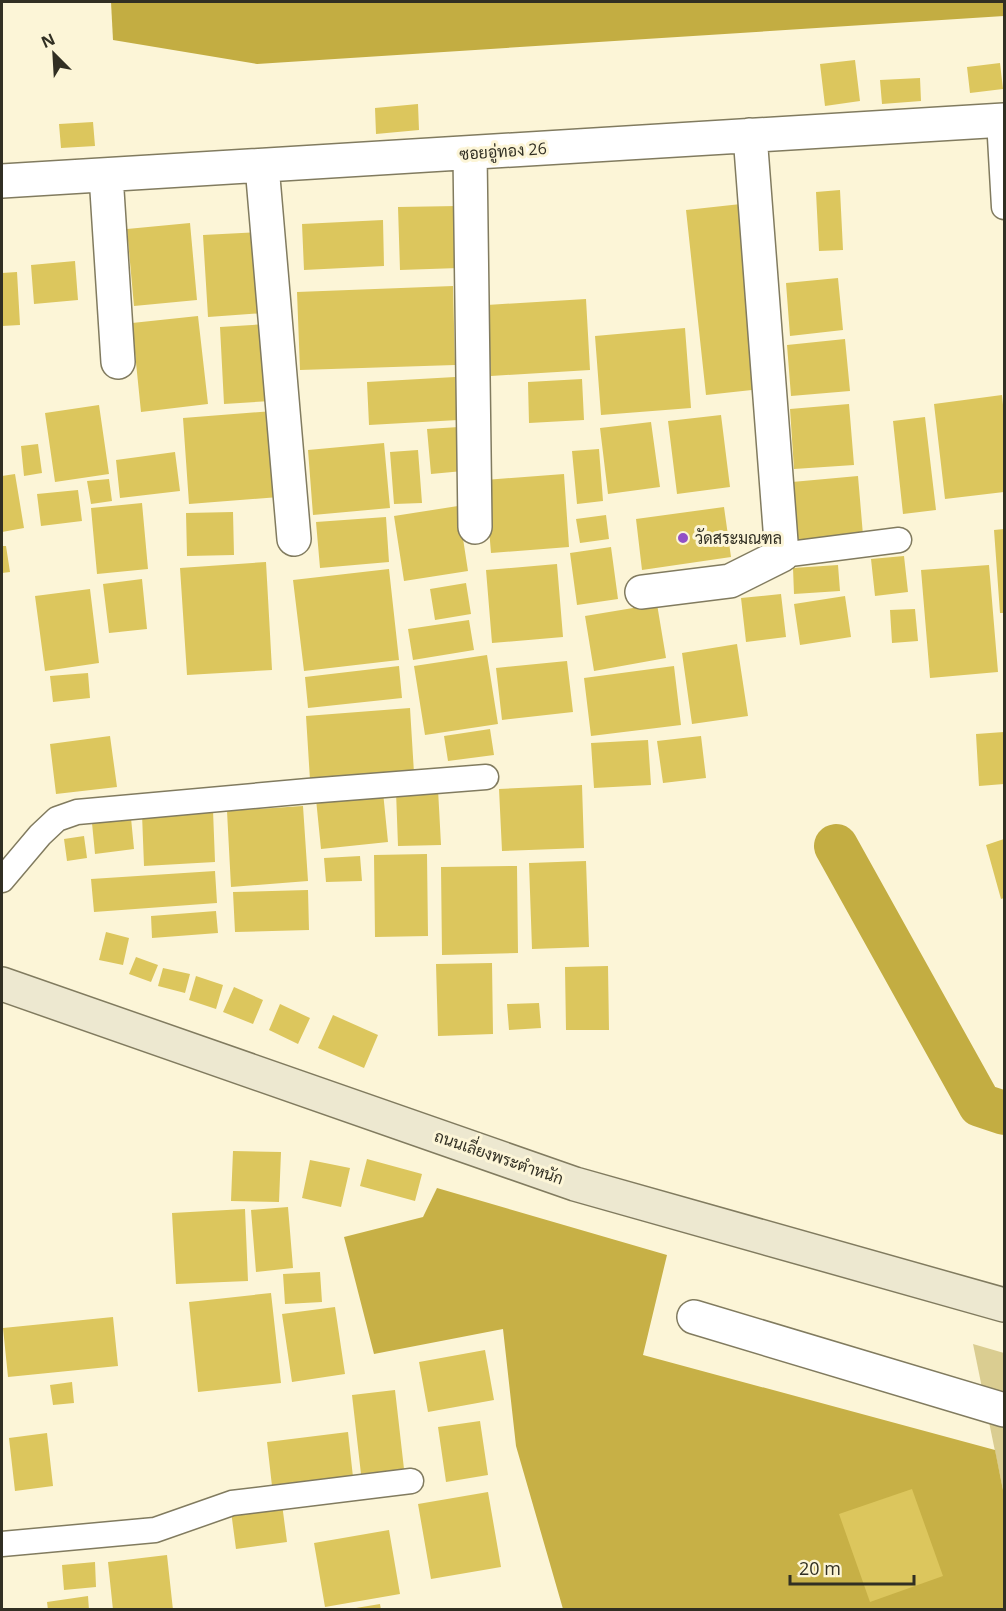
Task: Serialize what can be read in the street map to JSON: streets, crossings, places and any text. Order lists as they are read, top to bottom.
{
  "streets": {
    "street": ["ซอยอู่ทอง 26", "ถนนเลี่ยงพระตำหนัก"]
  },
  "places": ["วัดสระมณฑล"],
  "scale_bar": "20 m",
  "north": "top left"
}
